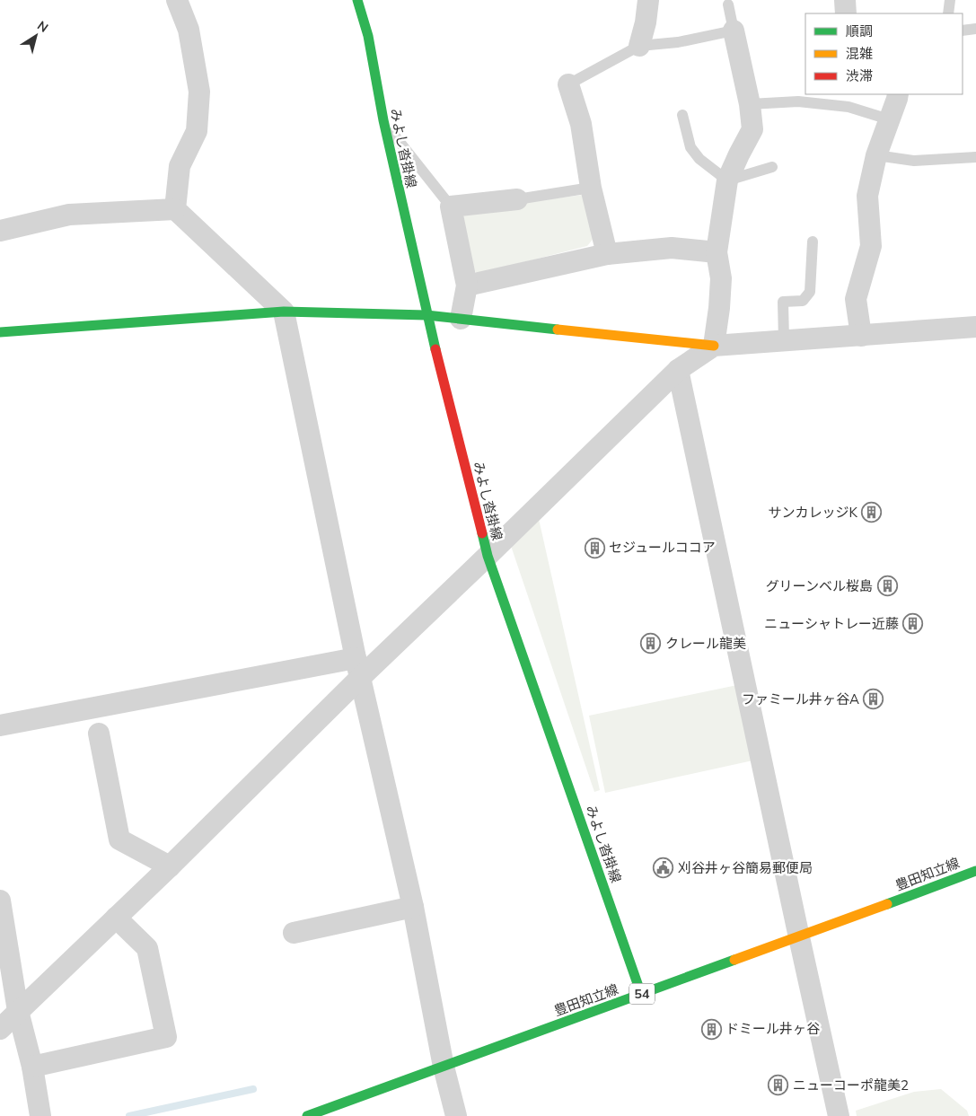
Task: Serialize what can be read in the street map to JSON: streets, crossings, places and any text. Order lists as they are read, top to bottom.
{
  "streets": {
    "main road": ["みよし沓掛線", "豊田知立線", "54"]
  },
  "crossings": [
    ["みよし沓掛線", "豊田知立線"]
  ],
  "places": {
    "building": [
      "サンカレッジK",
      "セジュールココア",
      "グリーンベル桜島",
      "ニューシャトレー近藤",
      "クレール龍美",
      "ファミール井ヶ谷A",
      "ドミール井ヶ谷",
      "ニューコーポ龍美2"
    ],
    "public building": ["刈谷井ヶ谷簡易郵便局"]
  },
  "legend": ["順調", "混雑", "渋滞"],
  "north": "top right"
}
